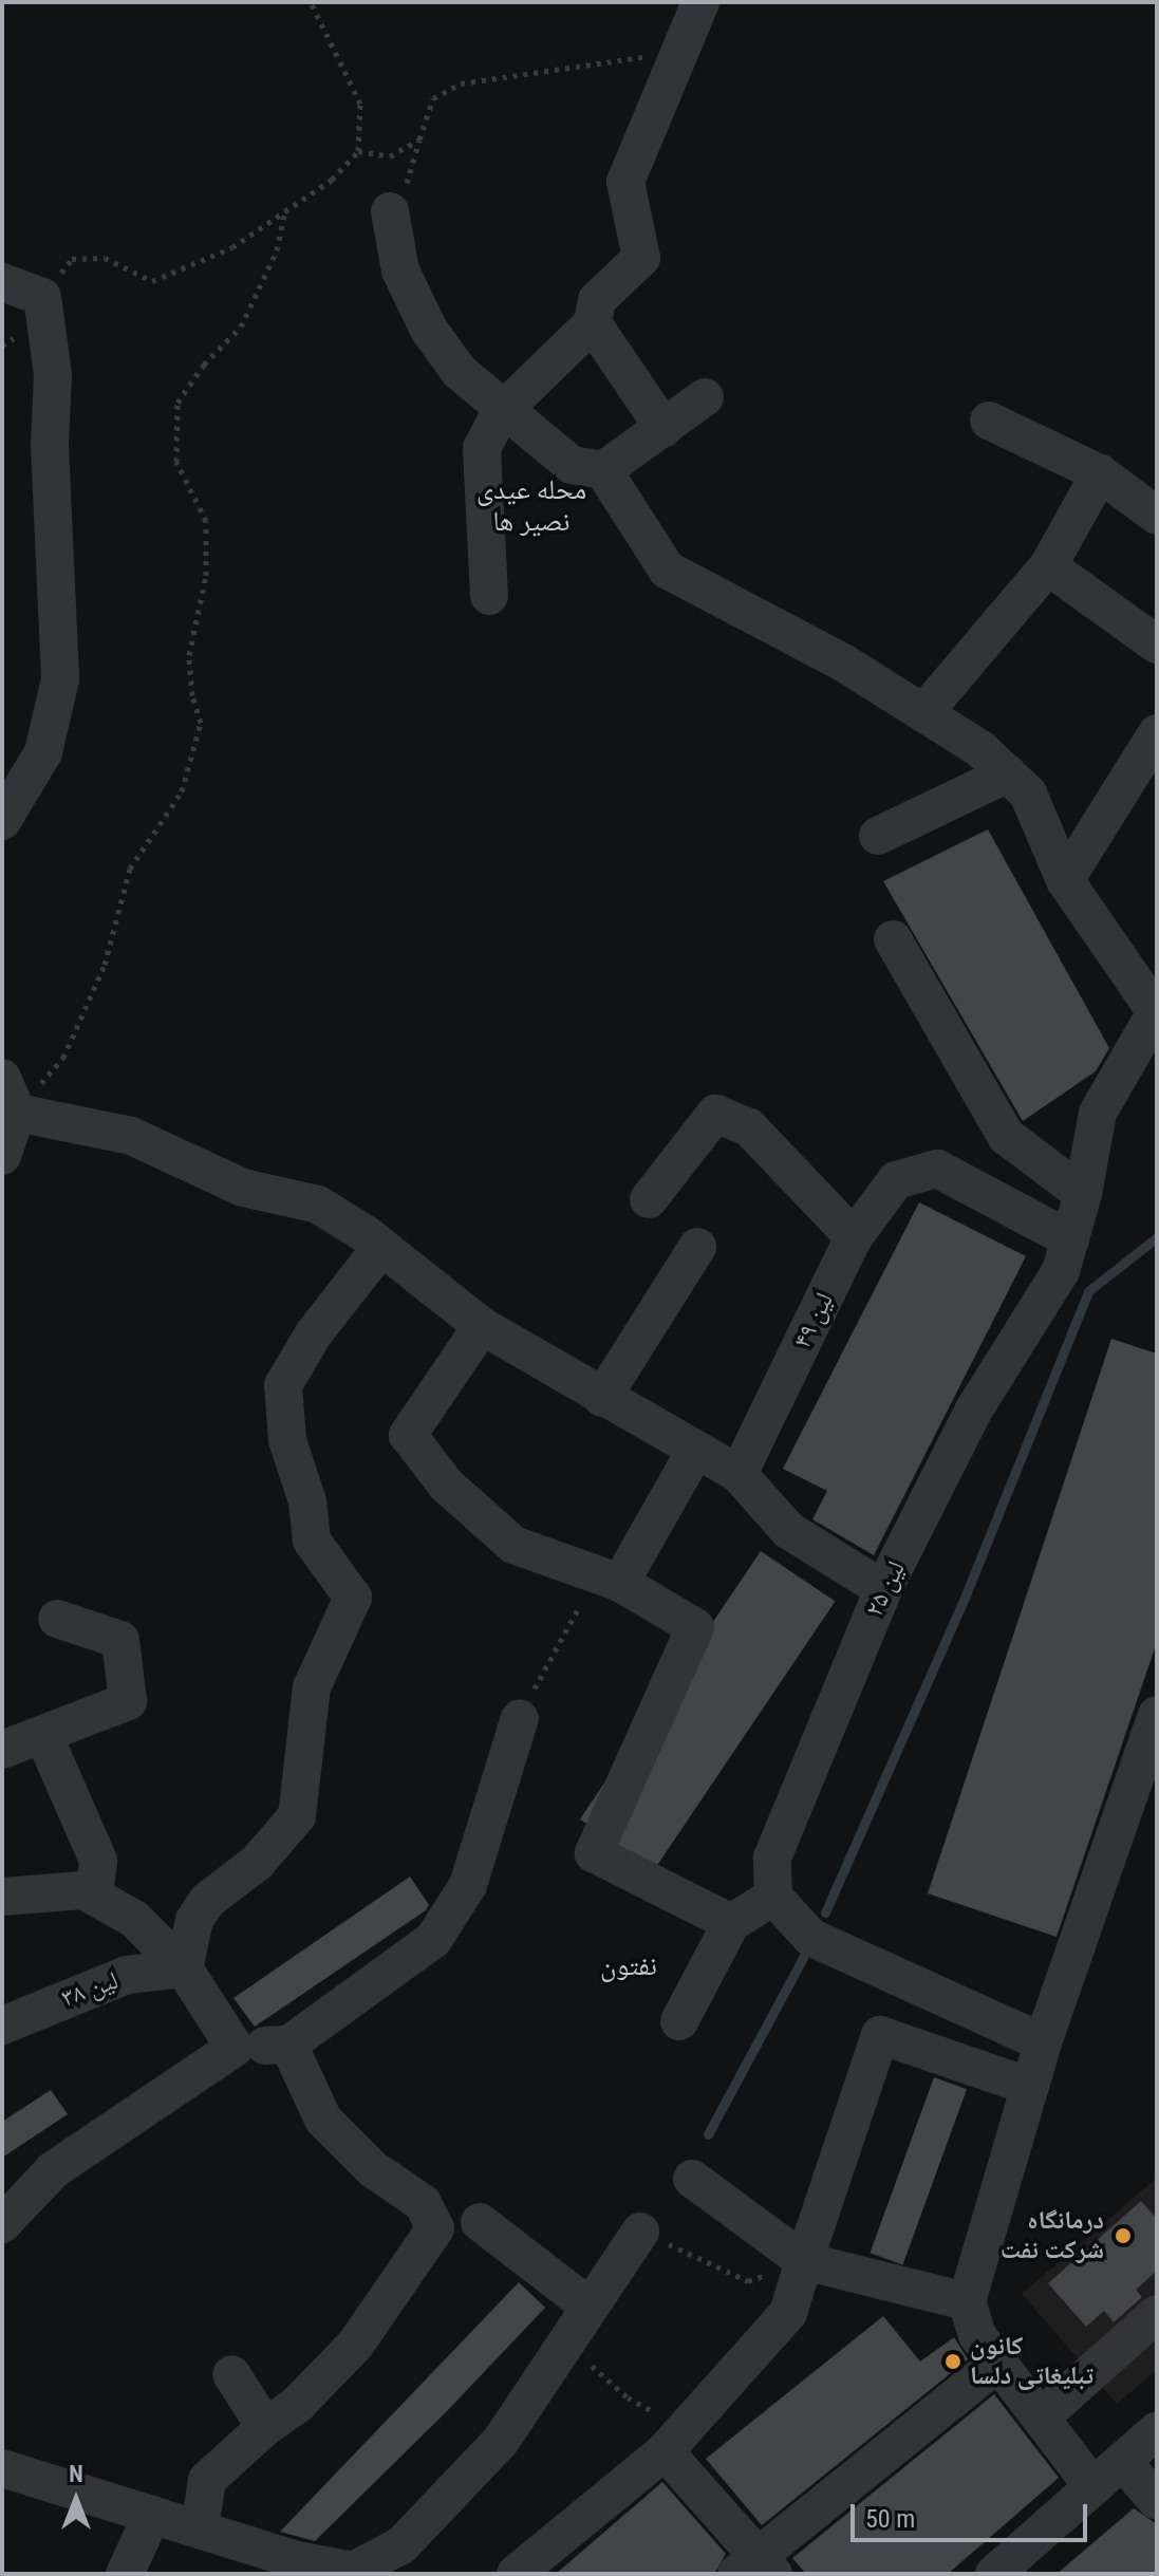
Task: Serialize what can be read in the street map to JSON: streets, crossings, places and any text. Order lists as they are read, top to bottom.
{
  "streets": {
    "street": ["لین ۴۹", "لین ۲۵", "لین ۳۸"]
  },
  "crossings": [
    ["لین ۴۹", "لین ۲۵"]
  ],
  "districts": ["محله عیدی نصیر ها", "نفتون"],
  "places": ["درمانگاه شرکت نفت", "کانون تبلیغاتی دلسا"],
  "scale_bar": "50 m",
  "north": "top"
}
